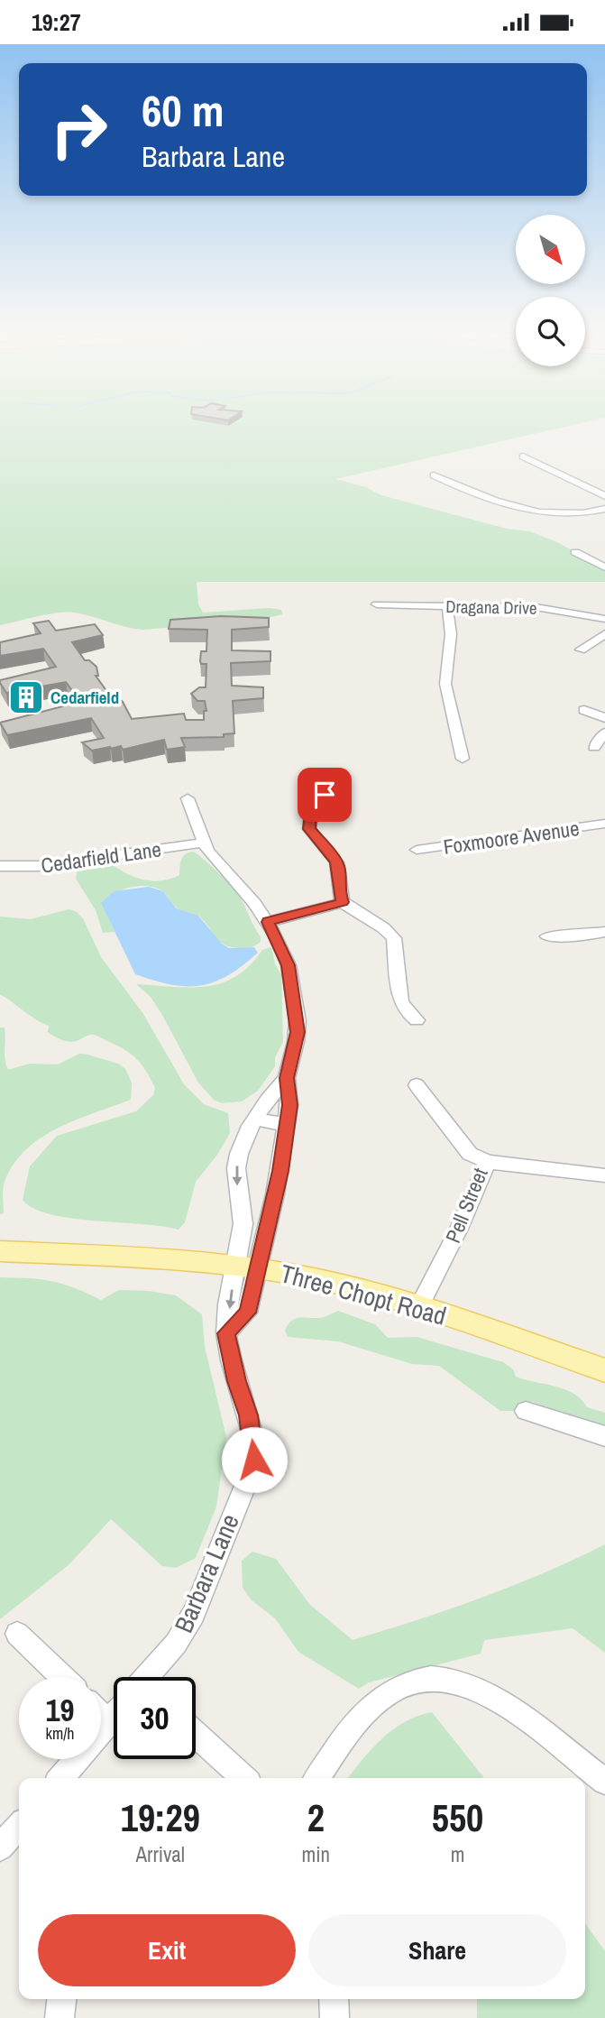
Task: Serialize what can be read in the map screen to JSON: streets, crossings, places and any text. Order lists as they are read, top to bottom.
{
  "streets": {
    "main road": ["Three Chopt Road"],
    "street": [
      "Dragana Drive",
      "Foxmoore Avenue",
      "Cedarfield Lane",
      "Pell Street",
      "Barbara Lane"
    ]
  },
  "crossings": [
    ["Pell Street", "Three Chopt Road"],
    ["Three Chopt Road", "Barbara Lane"]
  ],
  "places": {
    "building": ["Cedarfield"]
  },
  "north": "bottom right",
  "page": {
    "status": "19:27",
    "turn": ["60 m", "Barbara Lane"],
    "speed": "19 km/h",
    "limit": "30",
    "eta": [
      "19:29",
      "Arrival",
      "2",
      "min",
      "550",
      "m"
    ],
    "buttons": ["Exit", "Share"]
  }
}
